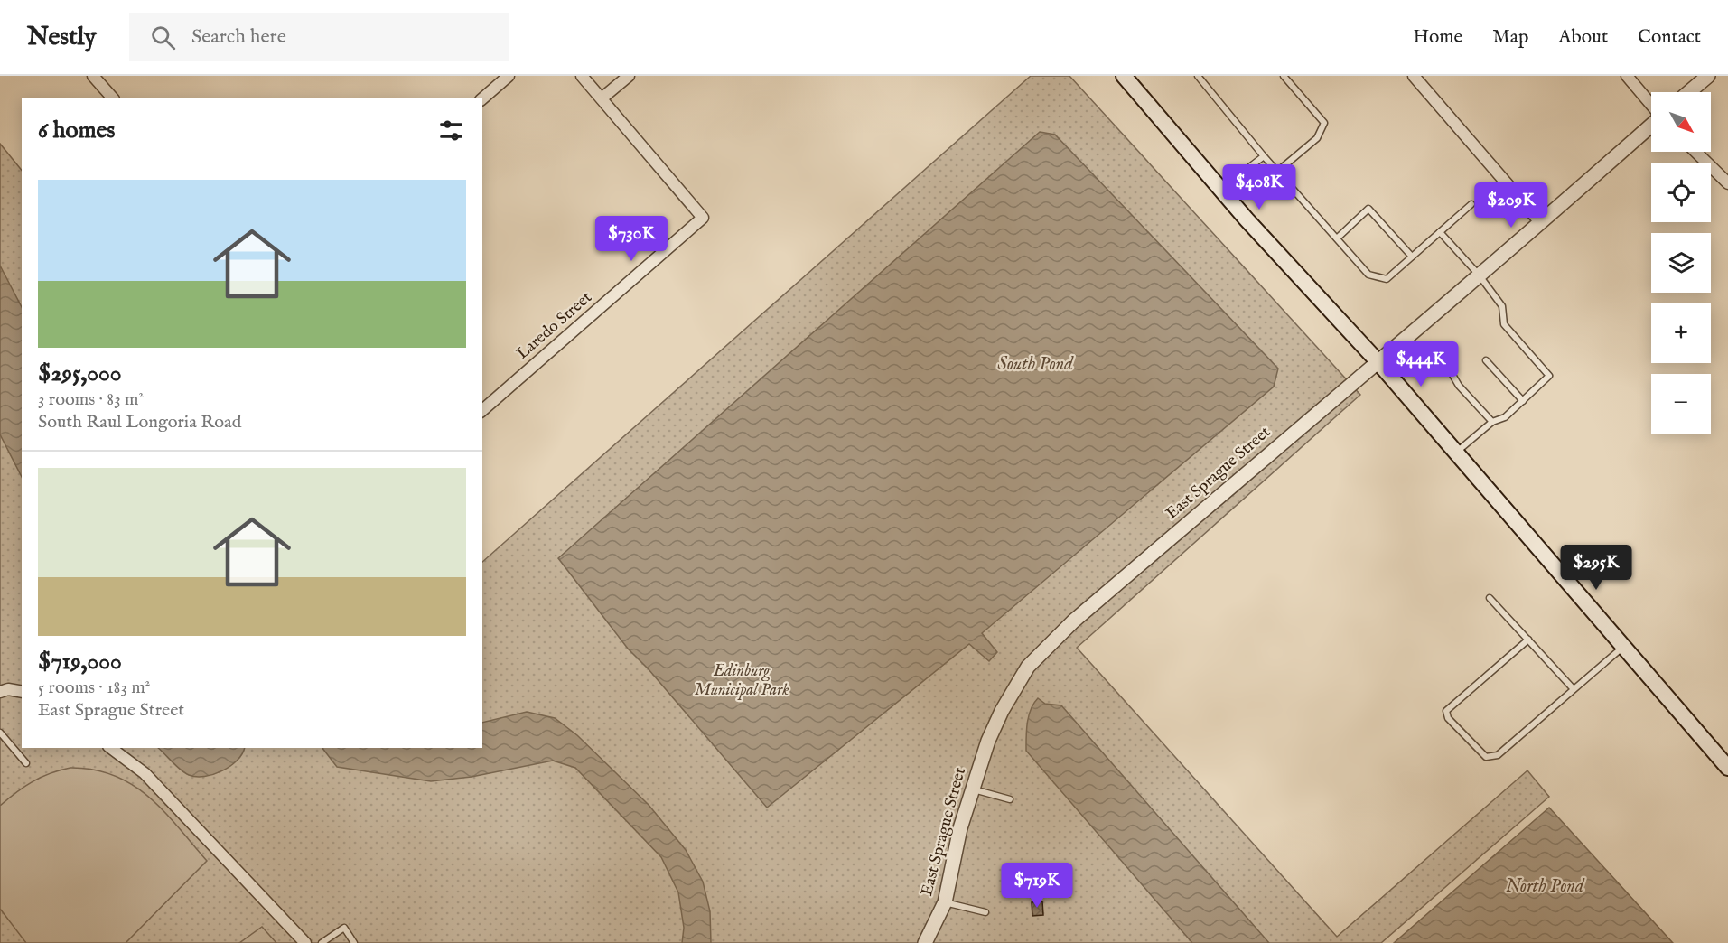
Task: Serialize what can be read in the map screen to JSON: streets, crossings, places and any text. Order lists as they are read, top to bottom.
{
  "streets": {
    "street": ["Laredo Street", "East Sprague Street"]
  },
  "water": ["South Pond", "North Pond"],
  "parks": ["Edinburg Municipal Park"],
  "north": "bottom right",
  "page": {
    "header": "Nestly",
    "search": "Search here",
    "nav": [
      "Home",
      "Map",
      "About",
      "Contact"
    ],
    "map_buttons": ["+", "−"],
    "heading": "6 homes",
    "list": [
      {
        "name": "$295,000",
        "note": "3 rooms · 83 m² · South Raul Longoria Road"
      },
      {
        "name": "$719,000",
        "note": "5 rooms · 183 m² · East Sprague Street"
      }
    ],
    "price": [
      "$408K",
      "$209K",
      "$730K",
      "$444K",
      "$295K",
      "$719K"
    ]
  }
}
